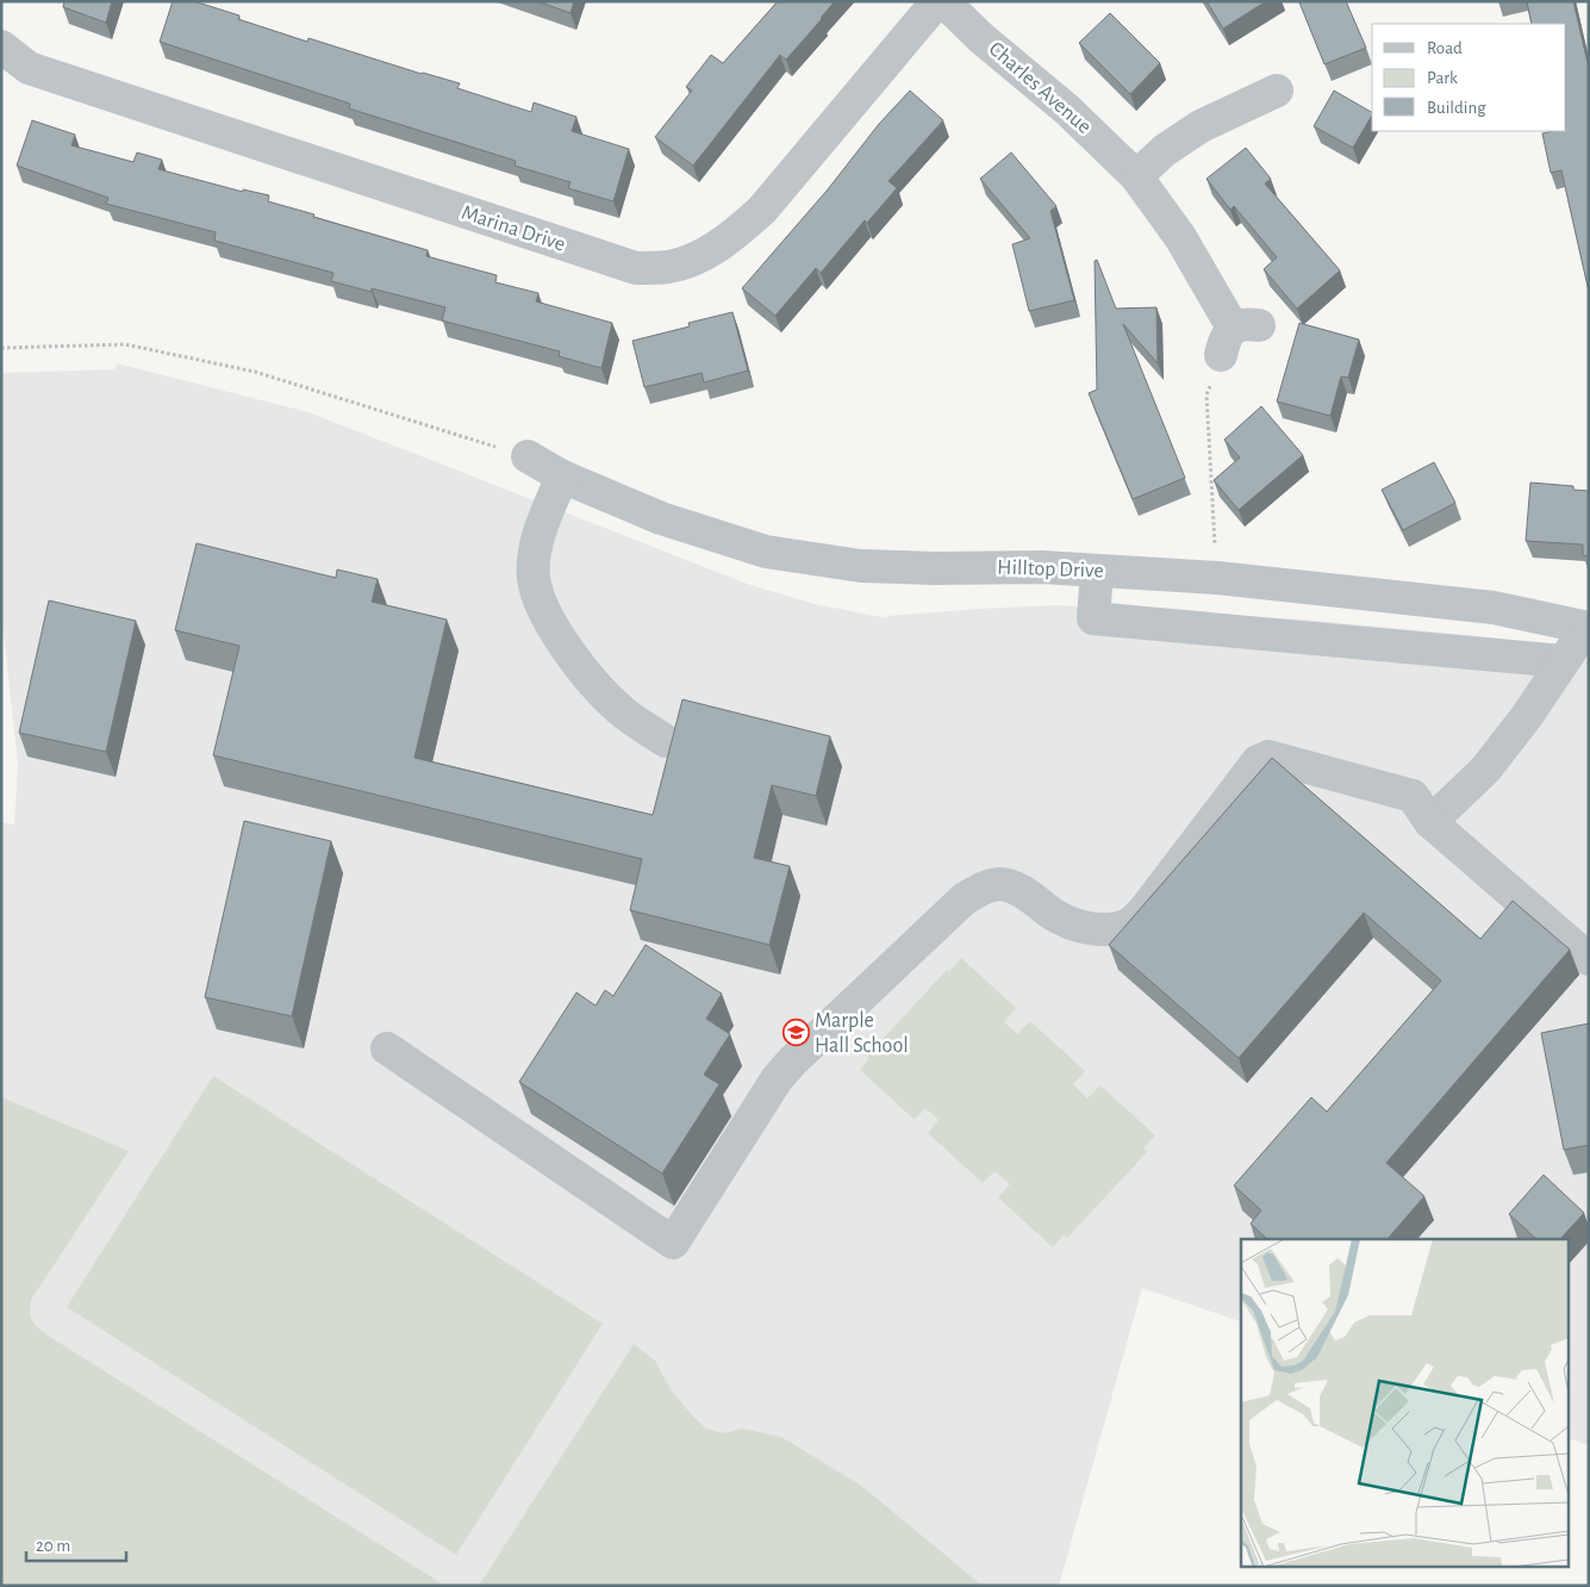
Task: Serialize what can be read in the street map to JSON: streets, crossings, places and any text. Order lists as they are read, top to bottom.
{
  "streets": {
    "street": ["Charles Avenue", "Marina Drive", "Hilltop Drive"]
  },
  "places": {
    "school or university": ["Marple Hall School"]
  },
  "legend": ["Road", "Park", "Building"],
  "scale_bar": "20 m"
}
